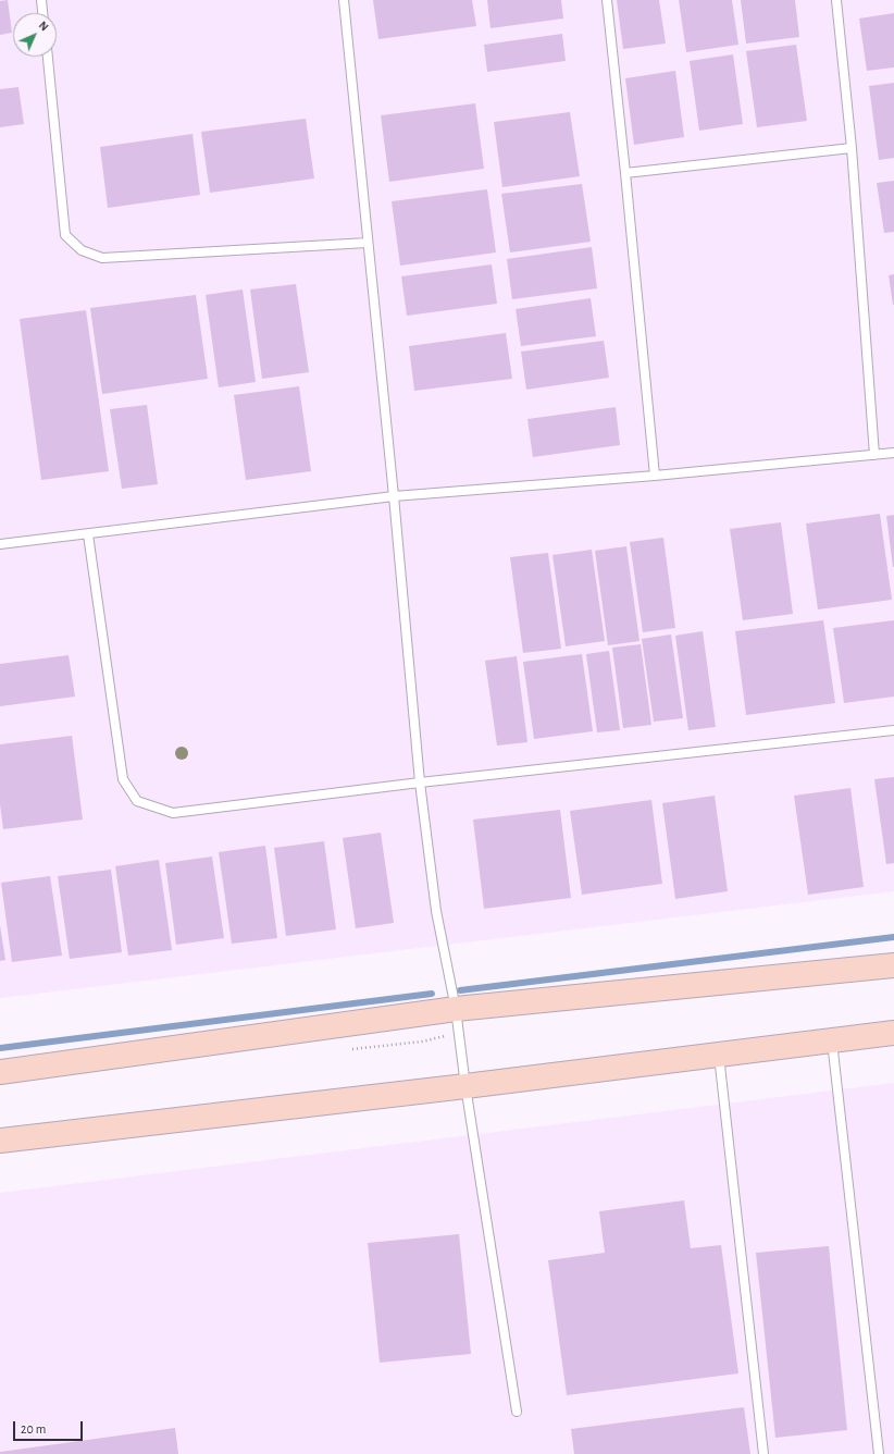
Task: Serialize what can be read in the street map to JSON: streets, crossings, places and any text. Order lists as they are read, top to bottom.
{
  "scale_bar": "20 m",
  "north": "top right"
}
